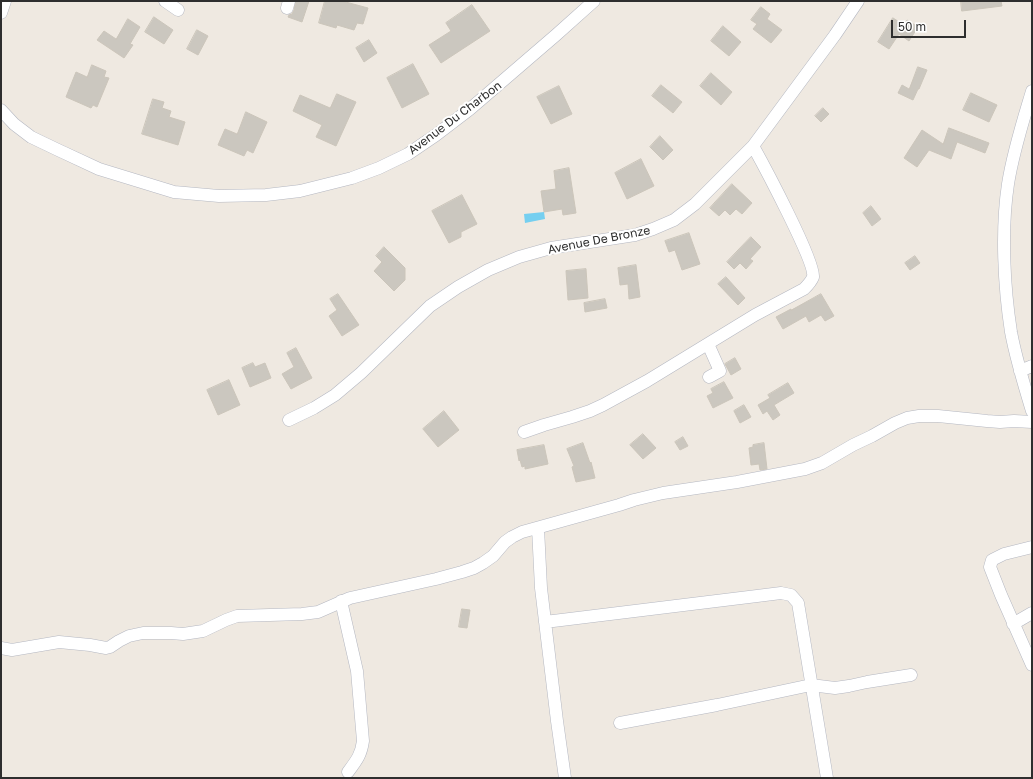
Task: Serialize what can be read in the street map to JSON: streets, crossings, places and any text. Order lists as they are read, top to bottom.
{
  "streets": {
    "street": ["Avenue Du Charbon", "Avenue De Bronze"]
  },
  "scale_bar": "50 m"
}
